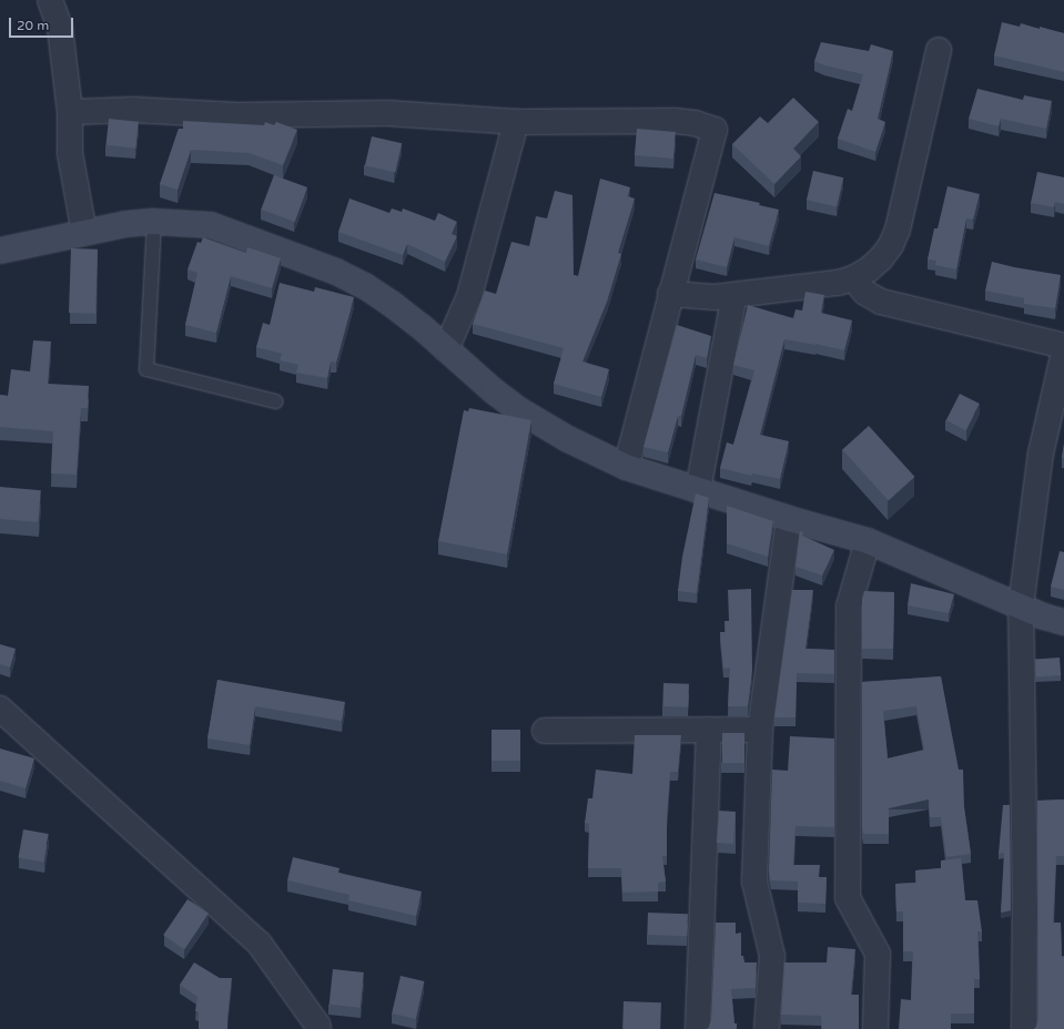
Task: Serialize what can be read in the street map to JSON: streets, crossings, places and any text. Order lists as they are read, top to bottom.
{
  "scale_bar": "20 m"
}
